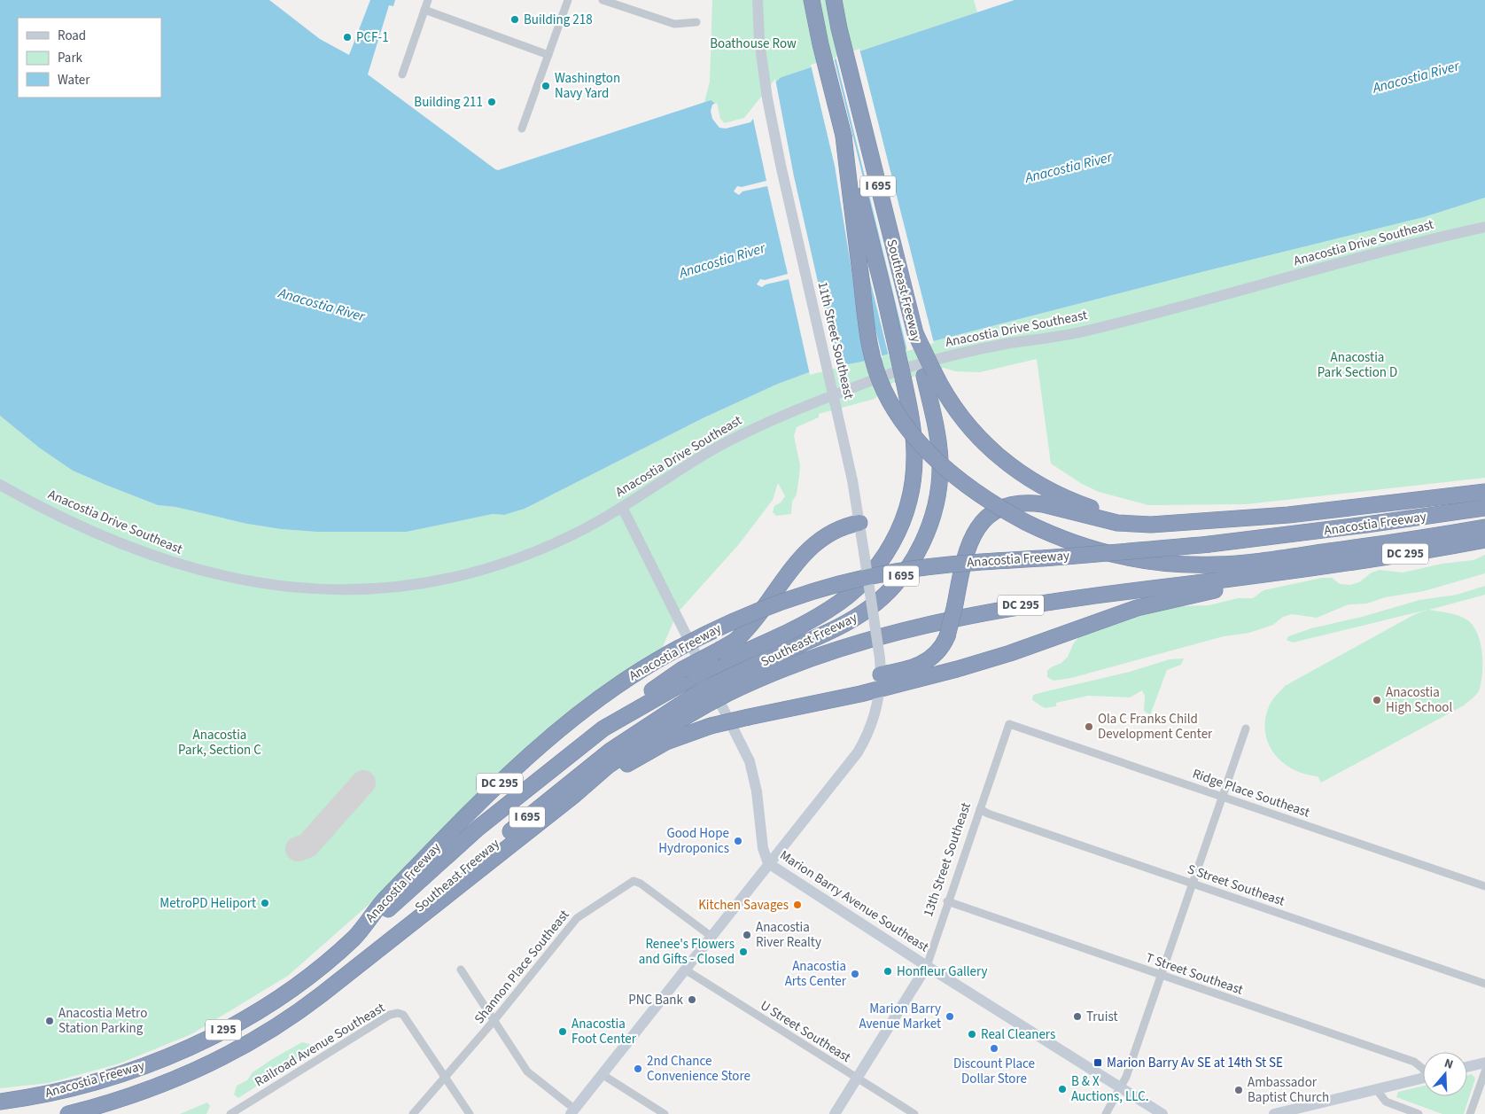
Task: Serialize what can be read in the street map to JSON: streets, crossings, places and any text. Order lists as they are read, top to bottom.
{
  "streets": {
    "highway": [
      "I 695",
      "Southeast Freeway",
      "Anacostia Freeway",
      "DC 295",
      "I 295"
    ],
    "main road": [
      "Anacostia Drive Southeast",
      "11th Street Southeast",
      "13th Street Southeast",
      "Marion Barry Avenue Southeast"
    ],
    "street": [
      "Ridge Place Southeast",
      "S Street Southeast",
      "Shannon Place Southeast",
      "T Street Southeast",
      "U Street Southeast",
      "Railroad Avenue Southeast"
    ]
  },
  "crossings": [
    ["Anacostia Drive Southeast", "Marion Barry Avenue Southeast"],
    ["Southeast Freeway", "Anacostia Freeway"],
    ["Ridge Place Southeast", "13th Street Southeast"],
    ["13th Street Southeast", "S Street Southeast"],
    ["13th Street Southeast", "Marion Barry Avenue Southeast"],
    ["13th Street Southeast", "T Street Southeast"],
    ["13th Street Southeast", "U Street Southeast"],
    ["Shannon Place Southeast", "Railroad Avenue Southeast"]
  ],
  "water": ["Anacostia River"],
  "parks": ["Boathouse Row", "Anacostia Park Section D", "Anacostia Park, Section C"],
  "places": {
    "other": [
      "Building 218",
      "PCF-1",
      "Washington Navy Yard",
      "Building 211",
      "Anacostia High School",
      "Ola C Franks Child Development Center",
      "Good Hope Hydroponics",
      "MetroPD Heliport",
      "Kitchen Savages",
      "Anacostia River Realty",
      "Renee's Flowers and Gifts - Closed",
      "Honfleur Gallery",
      "Anacostia Arts Center",
      "PNC Bank",
      "Marion Barry Avenue Market",
      "Truist",
      "Anacostia Metro Station Parking",
      "Anacostia Foot Center",
      "Real Cleaners",
      "Discount Place Dollar Store",
      "2nd Chance Convenience Store",
      "B & X Auctions, LLC.",
      "Ambassador Baptist Church"
    ],
    "transit": ["Marion Barry Av SE at 14th St SE"]
  },
  "legend": ["Road", "Park", "Water"],
  "north": "top"
}
